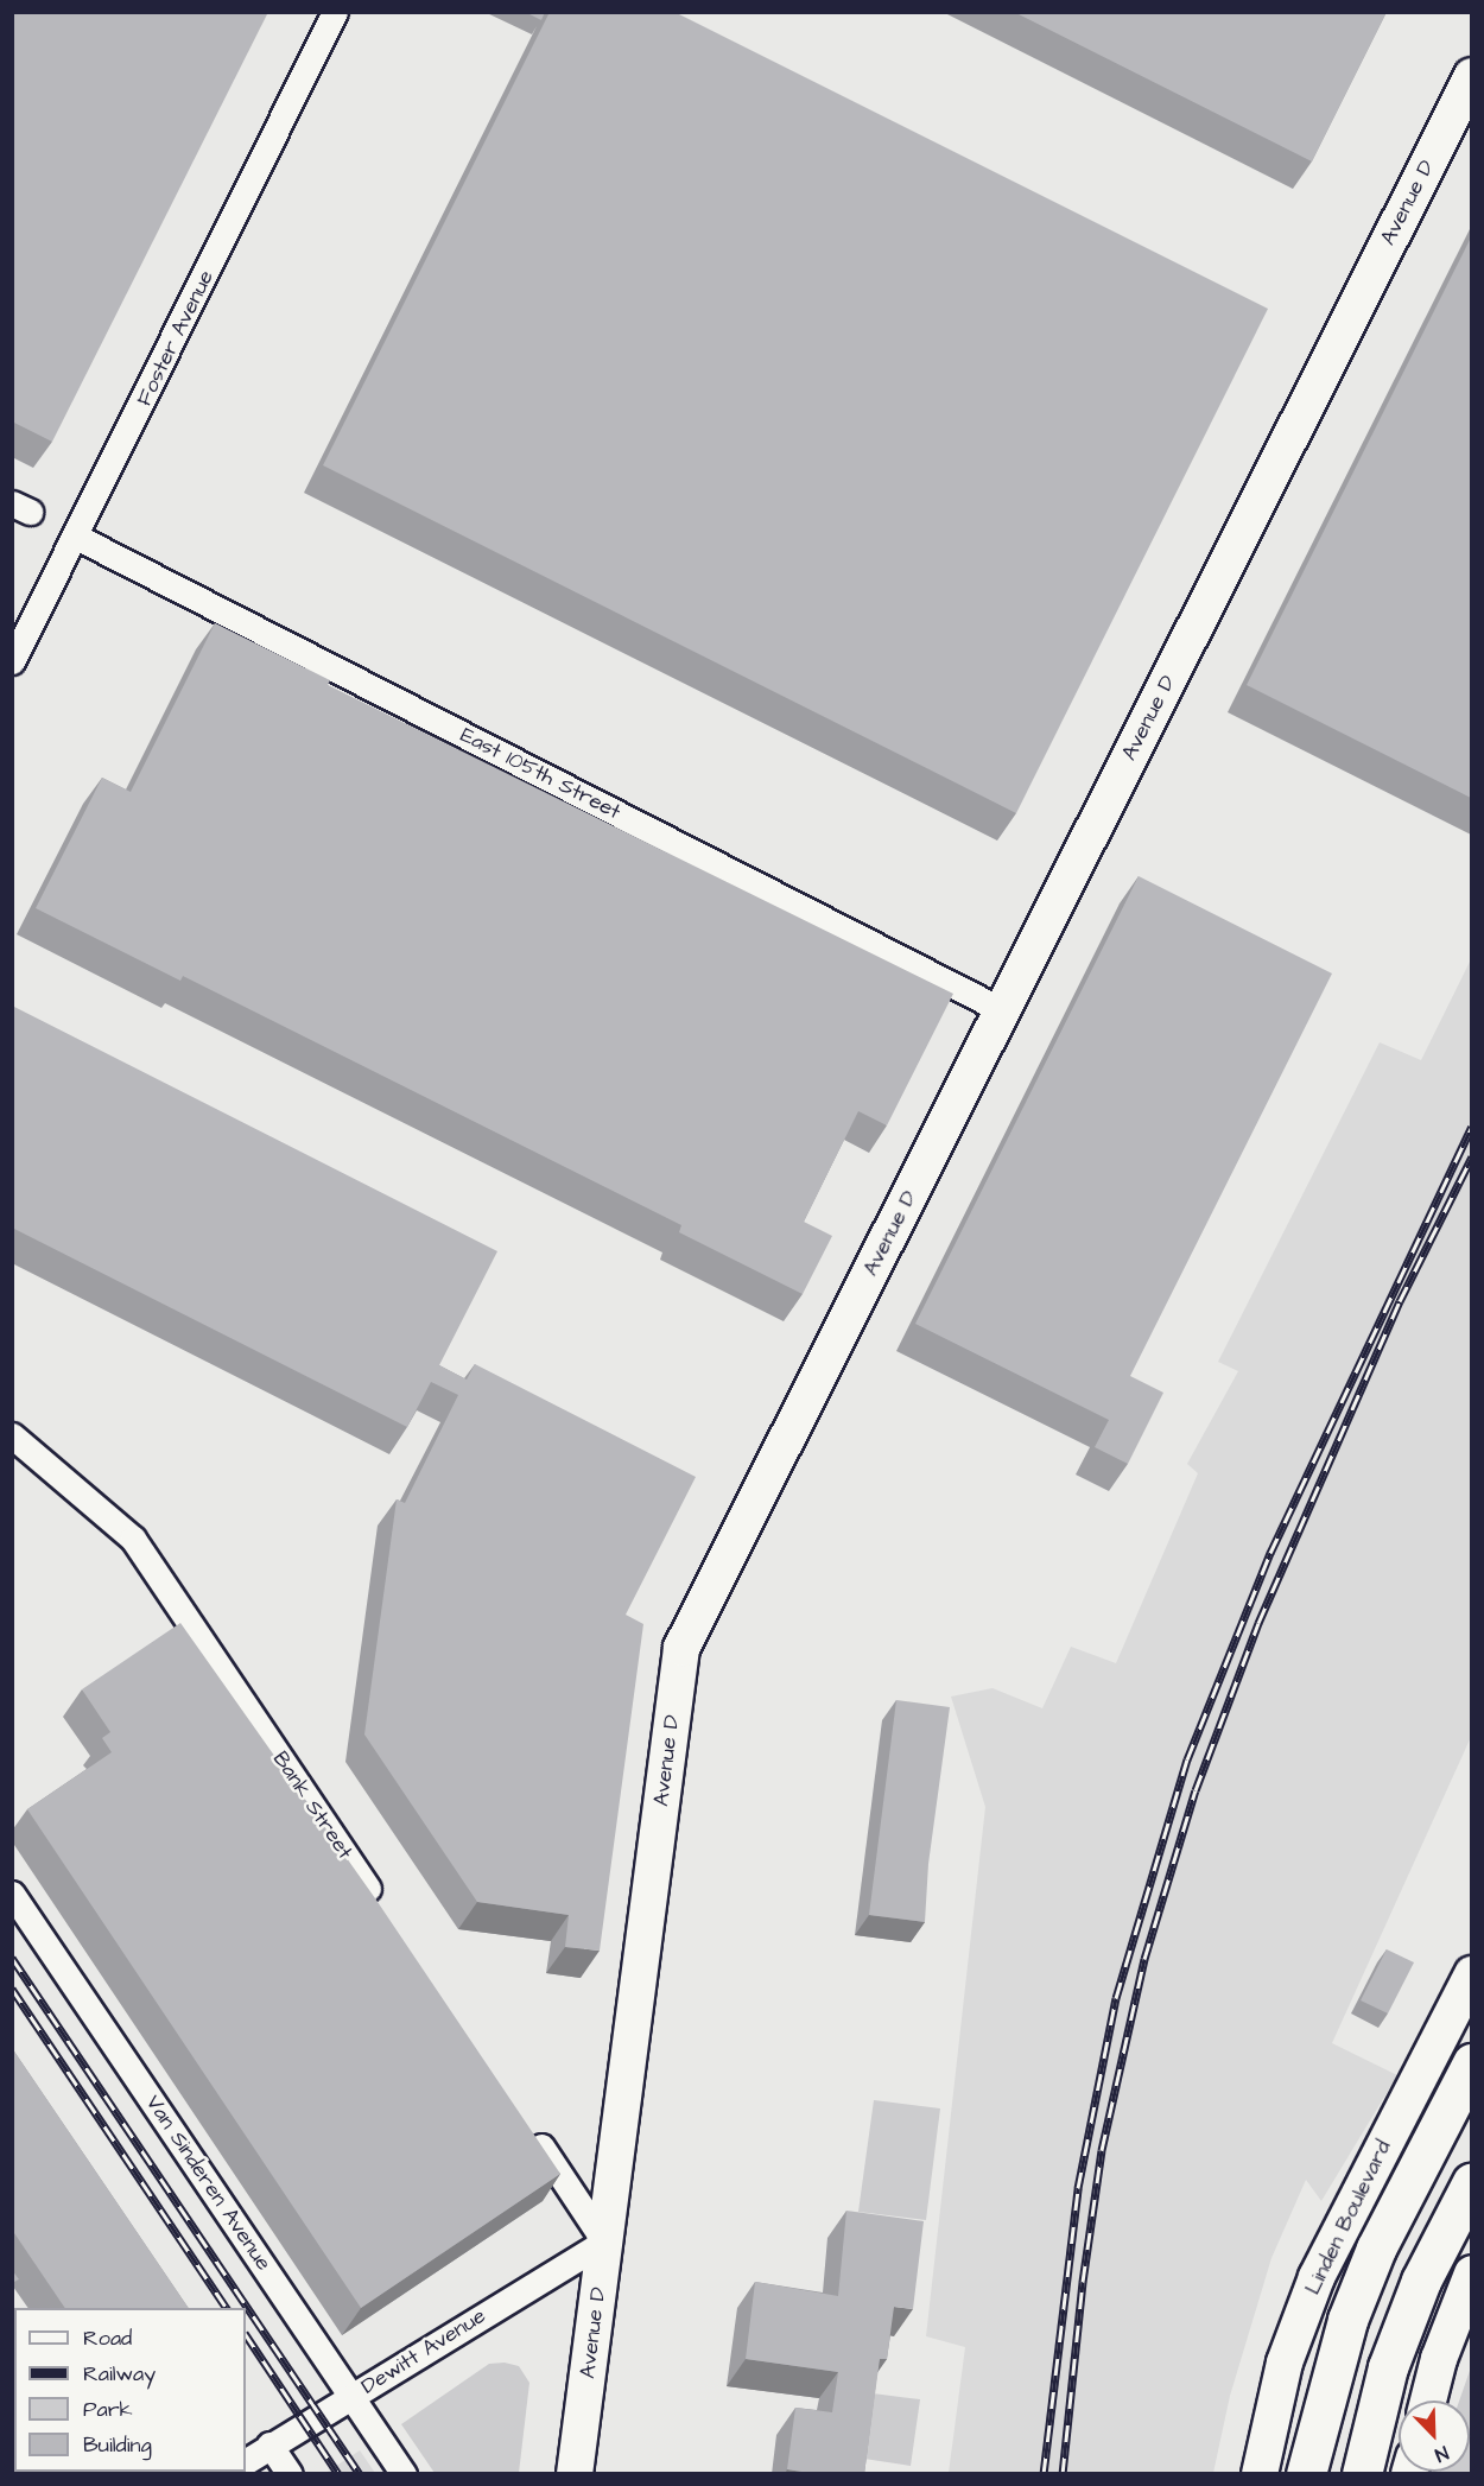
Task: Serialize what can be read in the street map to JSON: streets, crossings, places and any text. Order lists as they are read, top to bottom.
{
  "streets": {
    "highway": ["Linden Boulevard"],
    "main road": ["Avenue D"],
    "street": [
      "Foster Avenue",
      "East 105th Street",
      "Bank Street",
      "Van Sinderen Avenue",
      "Dewitt Avenue"
    ]
  },
  "crossings": [
    ["Avenue D", "East 105th Street"],
    ["Avenue D", "Dewitt Avenue"],
    ["Foster Avenue", "East 105th Street"],
    ["Van Sinderen Avenue", "Dewitt Avenue"]
  ],
  "legend": [
    "Road",
    "Railway",
    "Park",
    "Building"
  ],
  "north": "bottom right"
}
